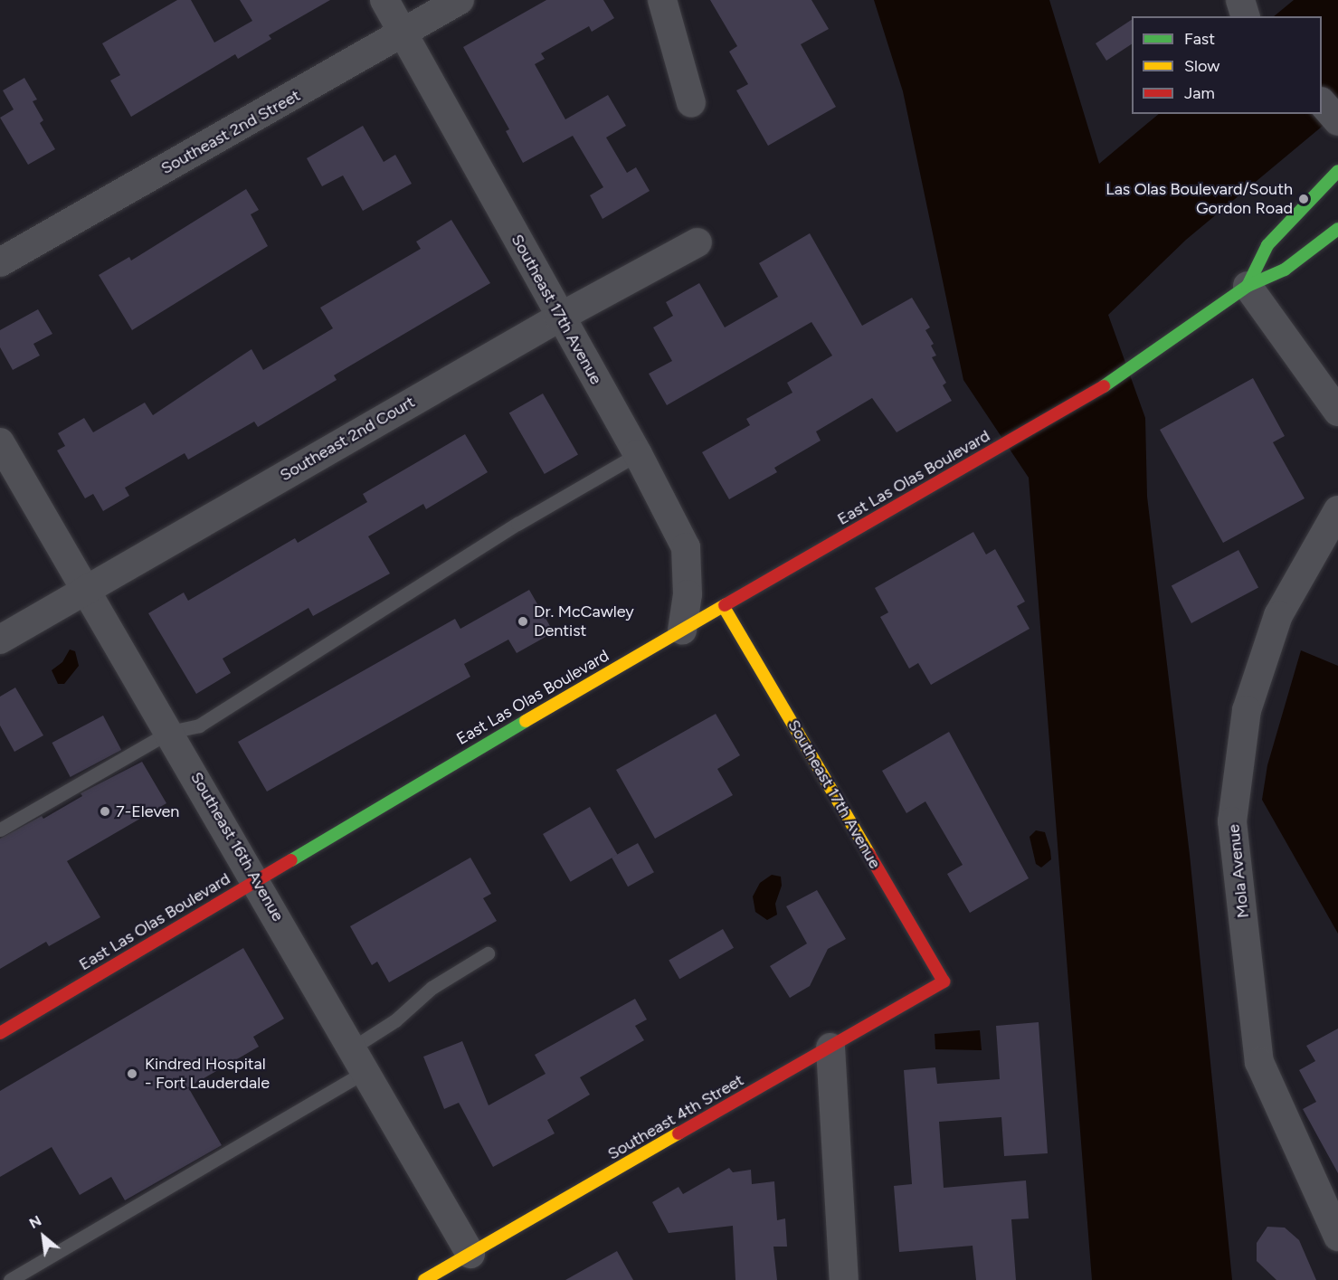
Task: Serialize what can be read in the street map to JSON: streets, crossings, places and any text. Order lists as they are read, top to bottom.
{
  "streets": {
    "main road": ["Southeast 17th Avenue", "East Las Olas Boulevard", "Southeast 4th Street"],
    "street": [
      "Southeast 2nd Street",
      "Southeast 2nd Court",
      "Southeast 16th Avenue",
      "Mola Avenue"
    ]
  },
  "crossings": [
    ["Southeast 2nd Street", "Southeast 17th Avenue"],
    ["Southeast 17th Avenue", "Southeast 2nd Court"],
    ["Southeast 17th Avenue", "East Las Olas Boulevard"],
    ["Southeast 17th Avenue", "Southeast 4th Street"],
    ["Southeast 2nd Court", "Southeast 16th Avenue"],
    ["East Las Olas Boulevard", "Southeast 16th Avenue"],
    ["Southeast 16th Avenue", "Southeast 4th Street"]
  ],
  "places": [
    "Las Olas Boulevard/South Gordon Road",
    "Dr. McCawley Dentist",
    "7-Eleven",
    "Kindred Hospital - Fort Lauderdale"
  ],
  "legend": ["Fast", "Slow", "Jam"],
  "north": "top left"
}
